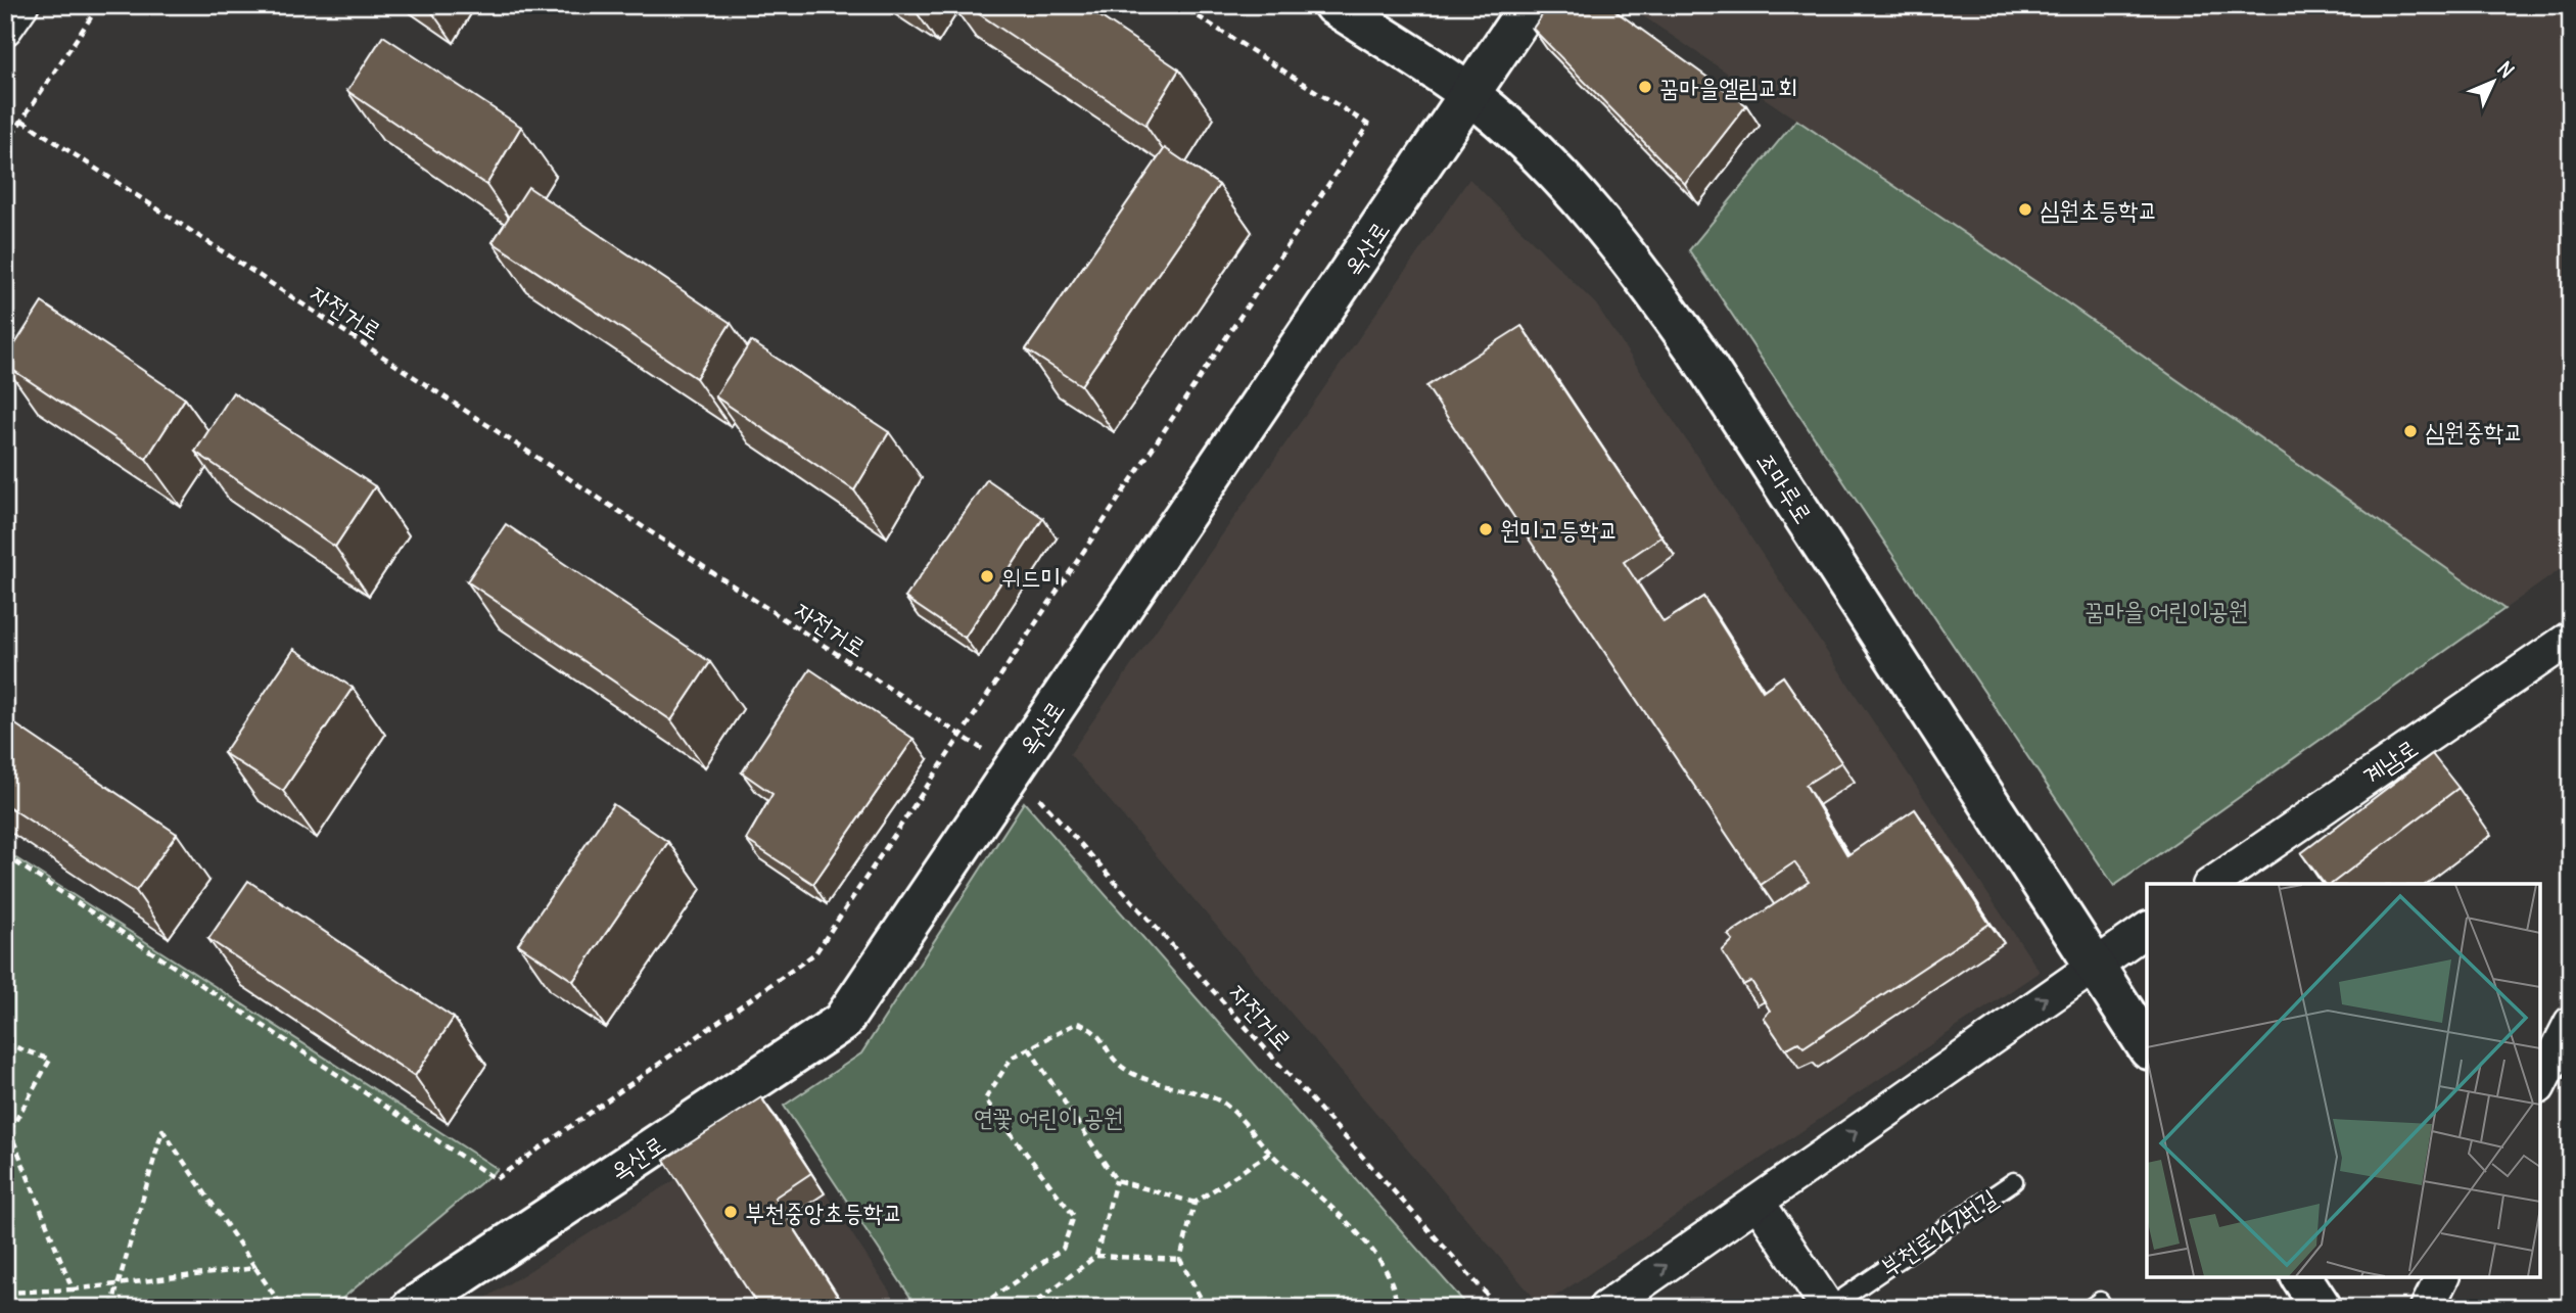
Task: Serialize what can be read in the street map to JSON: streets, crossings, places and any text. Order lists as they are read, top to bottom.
{
  "streets": {
    "street": [
      "옥산로",
      "조마루로",
      "계남로",
      "부천로147번길"
    ],
    "path": ["자전거로"]
  },
  "crossings": [
    ["옥산로", "자전거로"],
    ["옥산로", "조마루로"]
  ],
  "parks": ["꿈마을 어린이공원", "연꽃 어린이 공원"],
  "places": [
    "꿈마을엘림교회",
    "심원초등학교",
    "심원중학교",
    "원미고등학교",
    "위드미",
    "부천중앙초등학교"
  ],
  "north": "top right"
}
